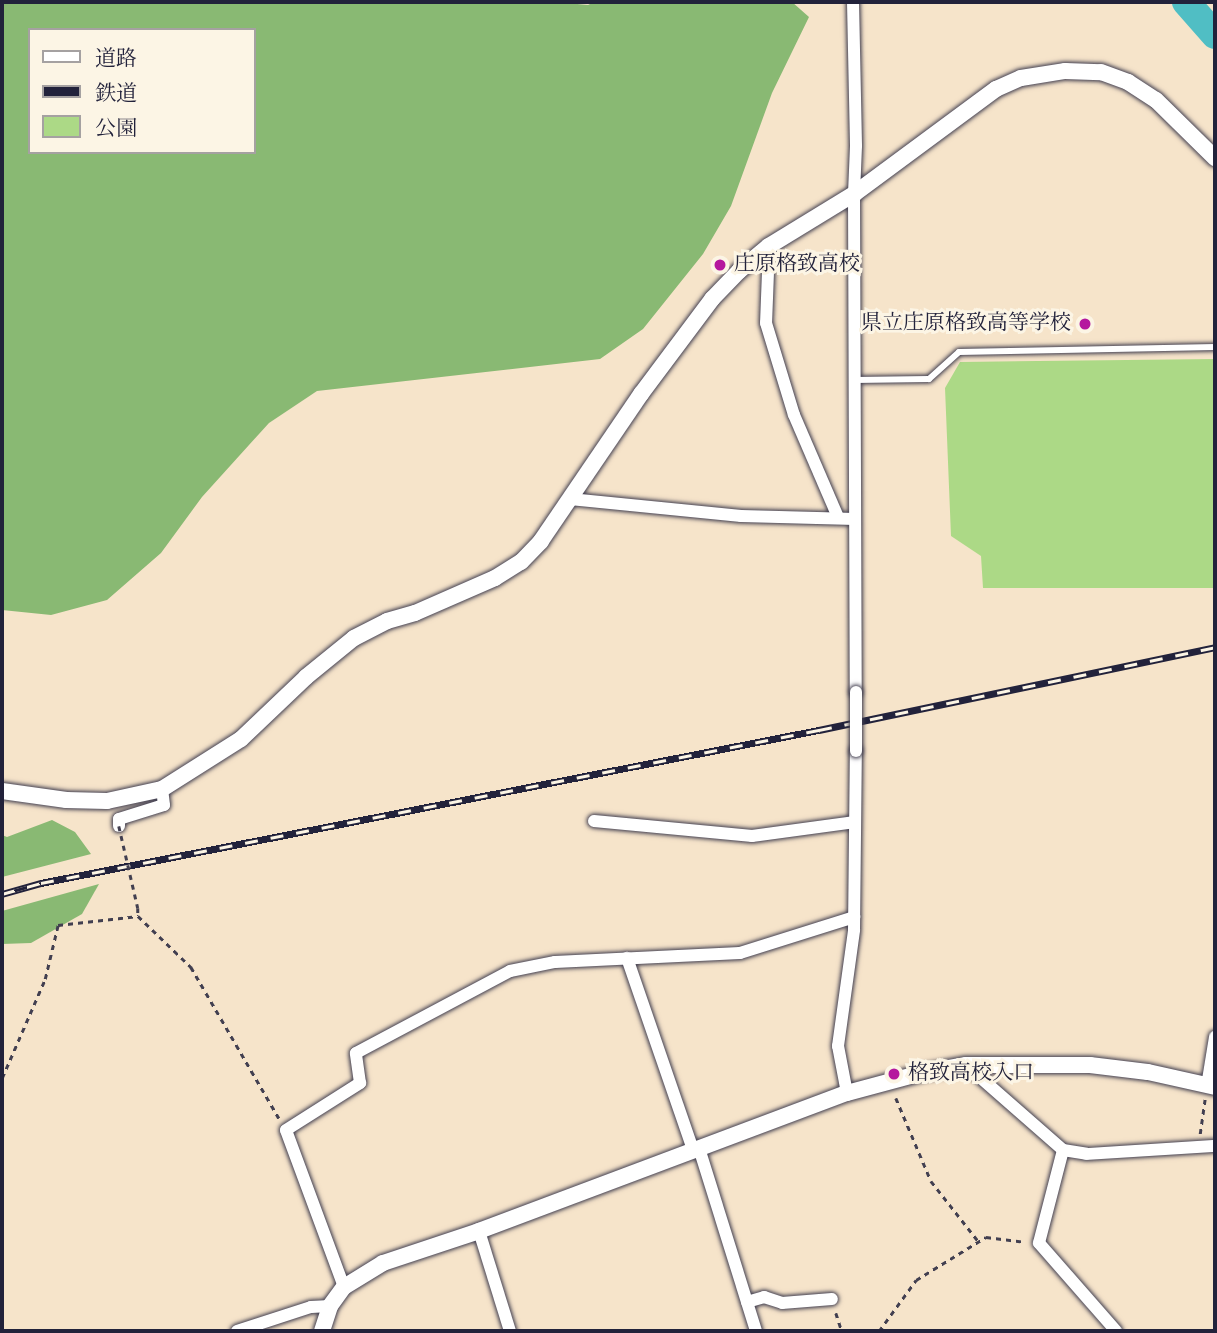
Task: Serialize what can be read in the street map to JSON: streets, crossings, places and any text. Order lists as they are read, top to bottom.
{
  "places": ["庄原格致高校", "県立庄原格致高等学校", "格致高校入口"],
  "legend": ["道路", "鉄道", "公園"]
}
